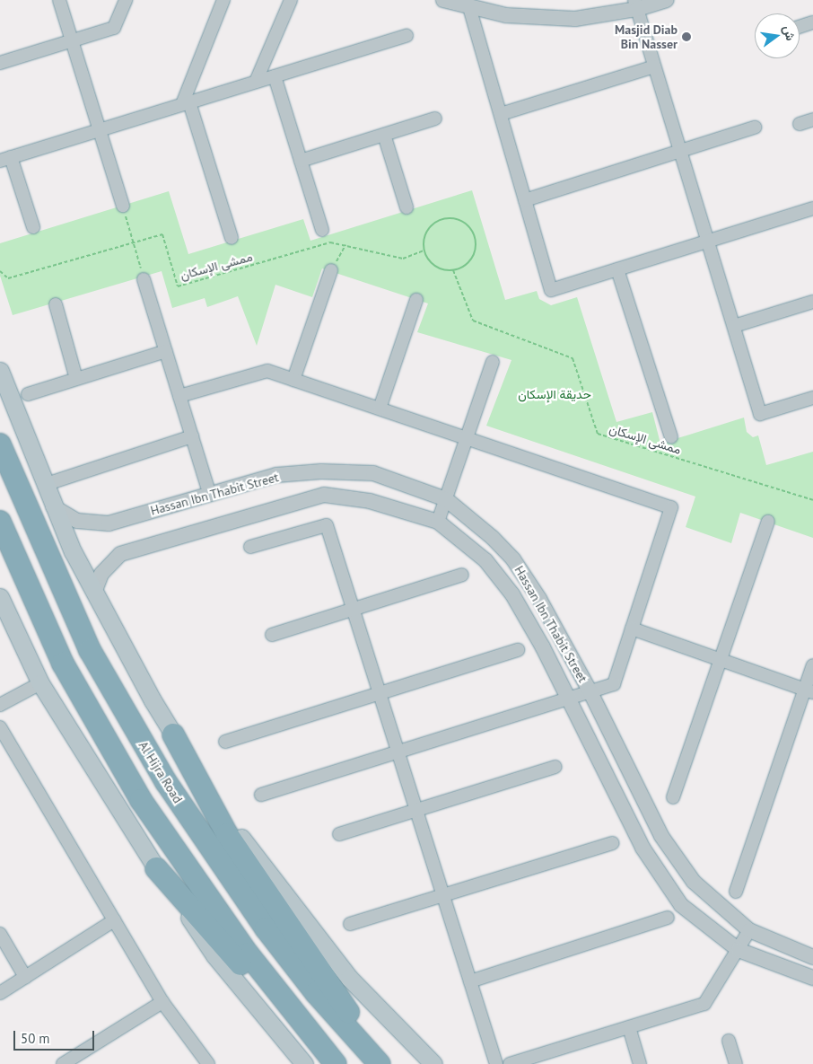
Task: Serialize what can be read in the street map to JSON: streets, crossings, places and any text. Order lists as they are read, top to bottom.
{
  "streets": {
    "highway": ["Al Hijra Road"],
    "street": ["Hassan Ibn Thabit Street"],
    "path": ["ممشى الإسكان"]
  },
  "parks": ["حديقة الإسكان"],
  "places": ["Masjid Diab Bin Nasser"],
  "scale_bar": "50 m",
  "north": "right"
}
